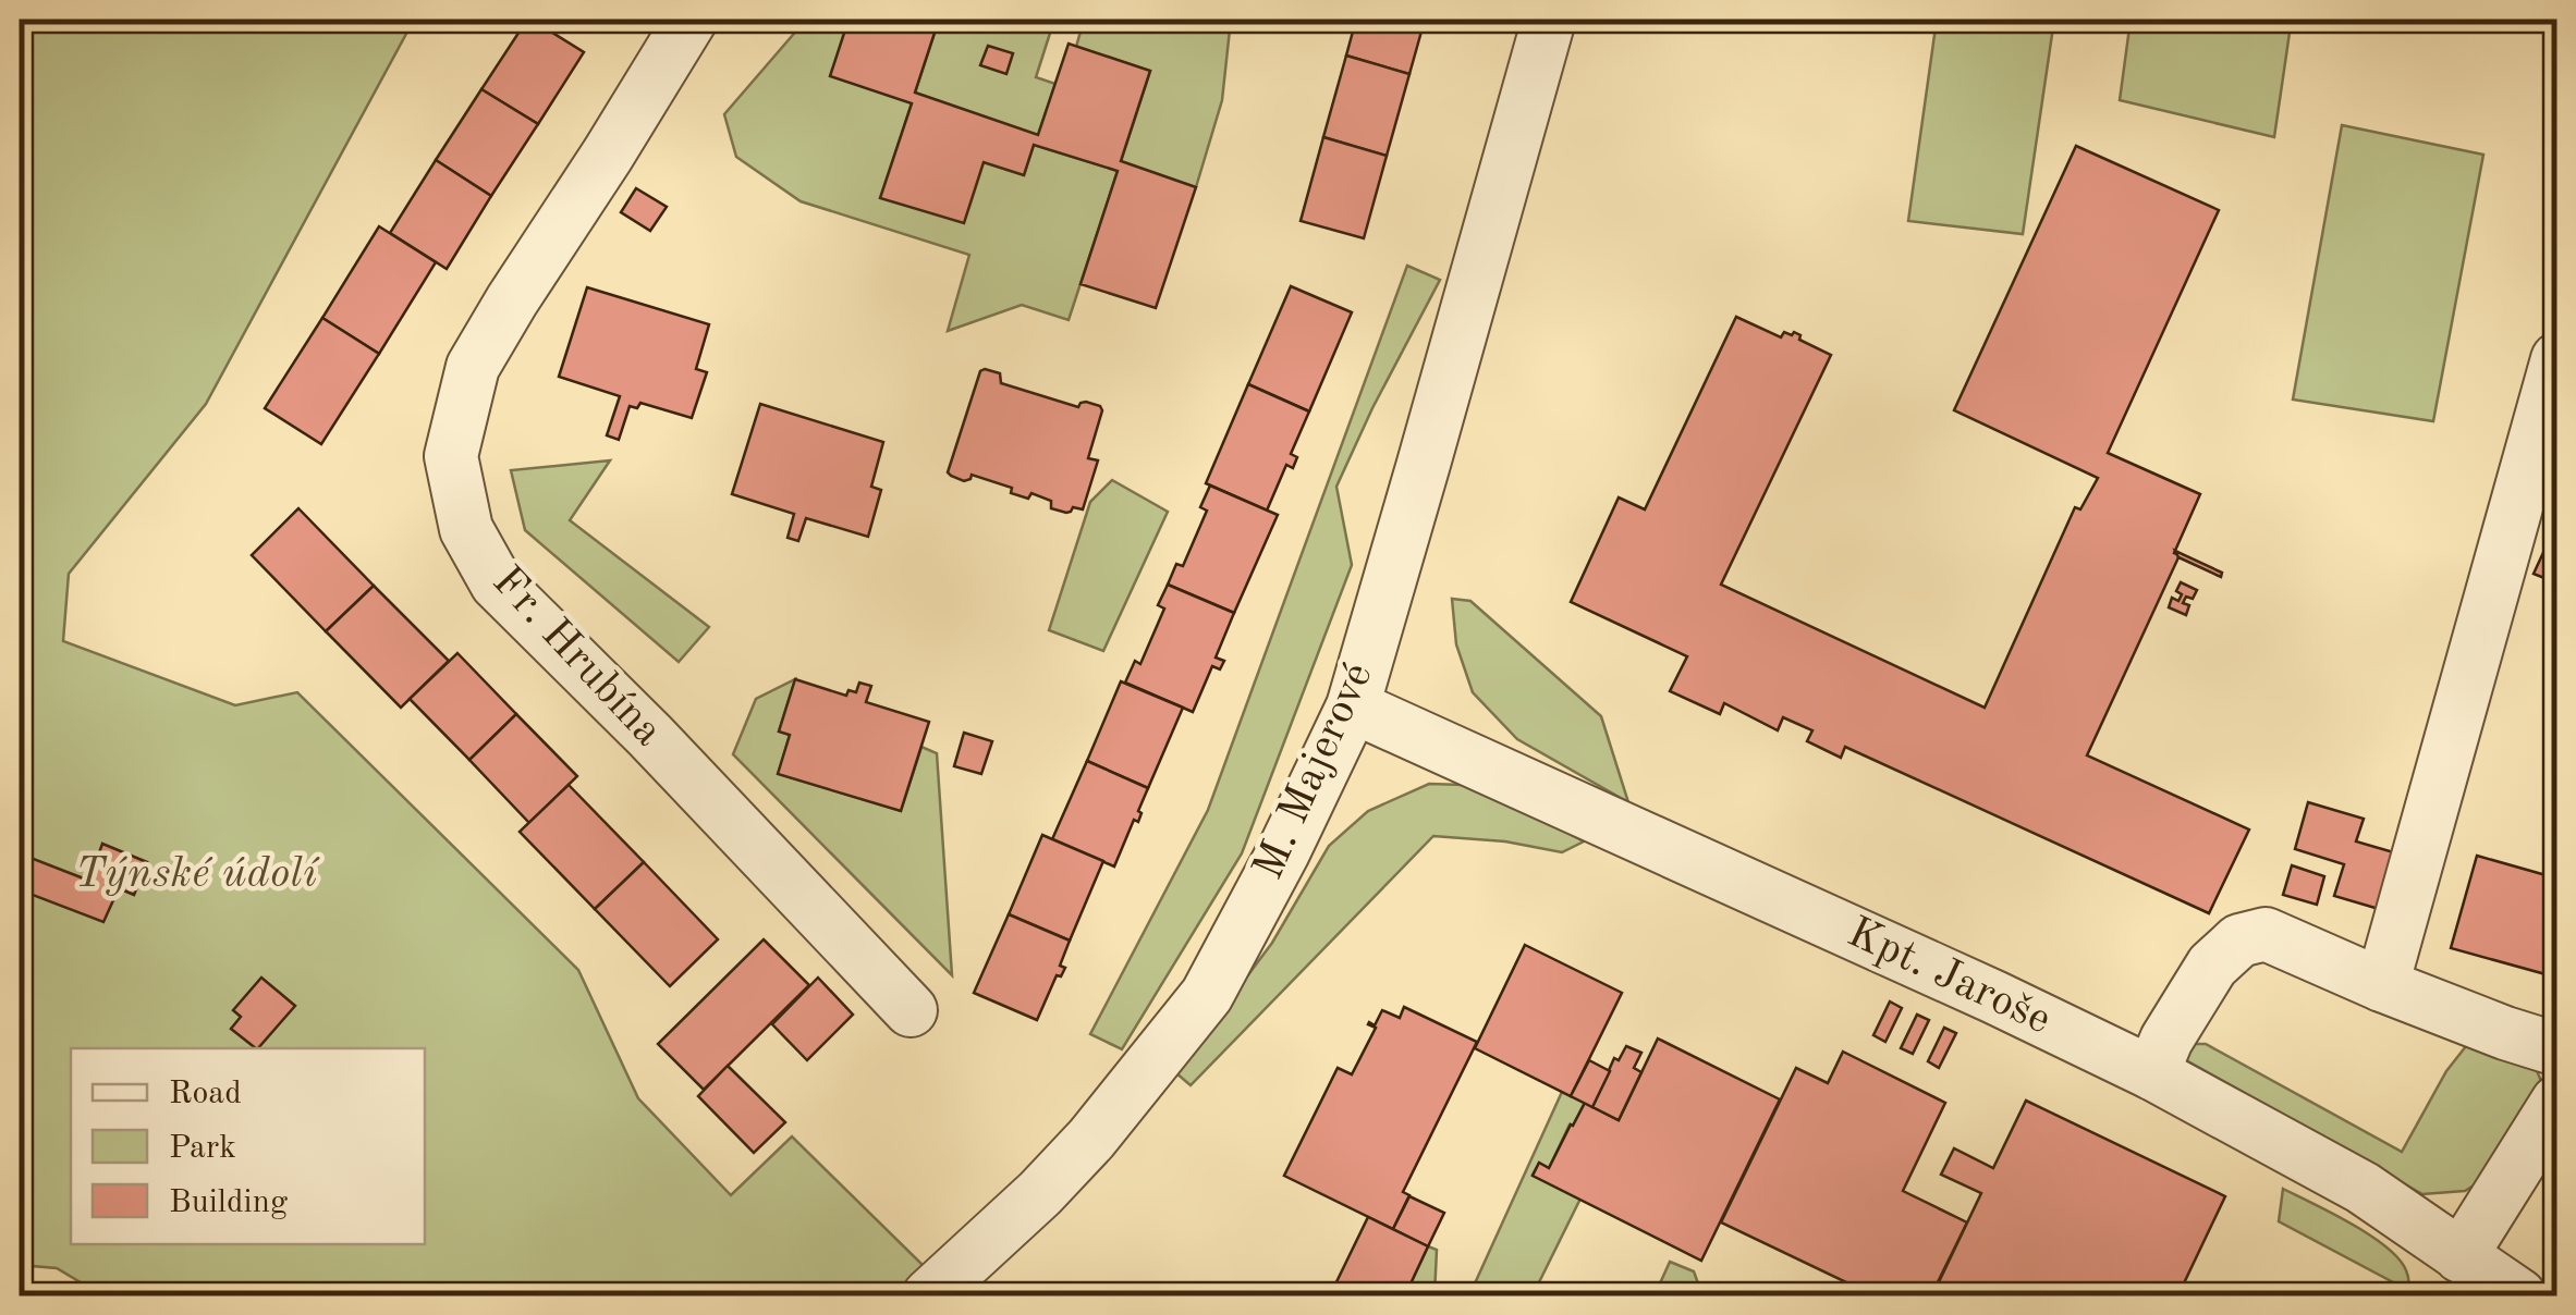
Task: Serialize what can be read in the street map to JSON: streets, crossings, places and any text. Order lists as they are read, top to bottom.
{
  "streets": {
    "street": ["Fr. Hrubína", "M. Majerové", "Kpt. Jaroše"]
  },
  "crossings": [
    ["M. Majerové", "Kpt. Jaroše"]
  ],
  "parks": ["Týnské údolí"],
  "legend": ["Road", "Park", "Building"]
}
